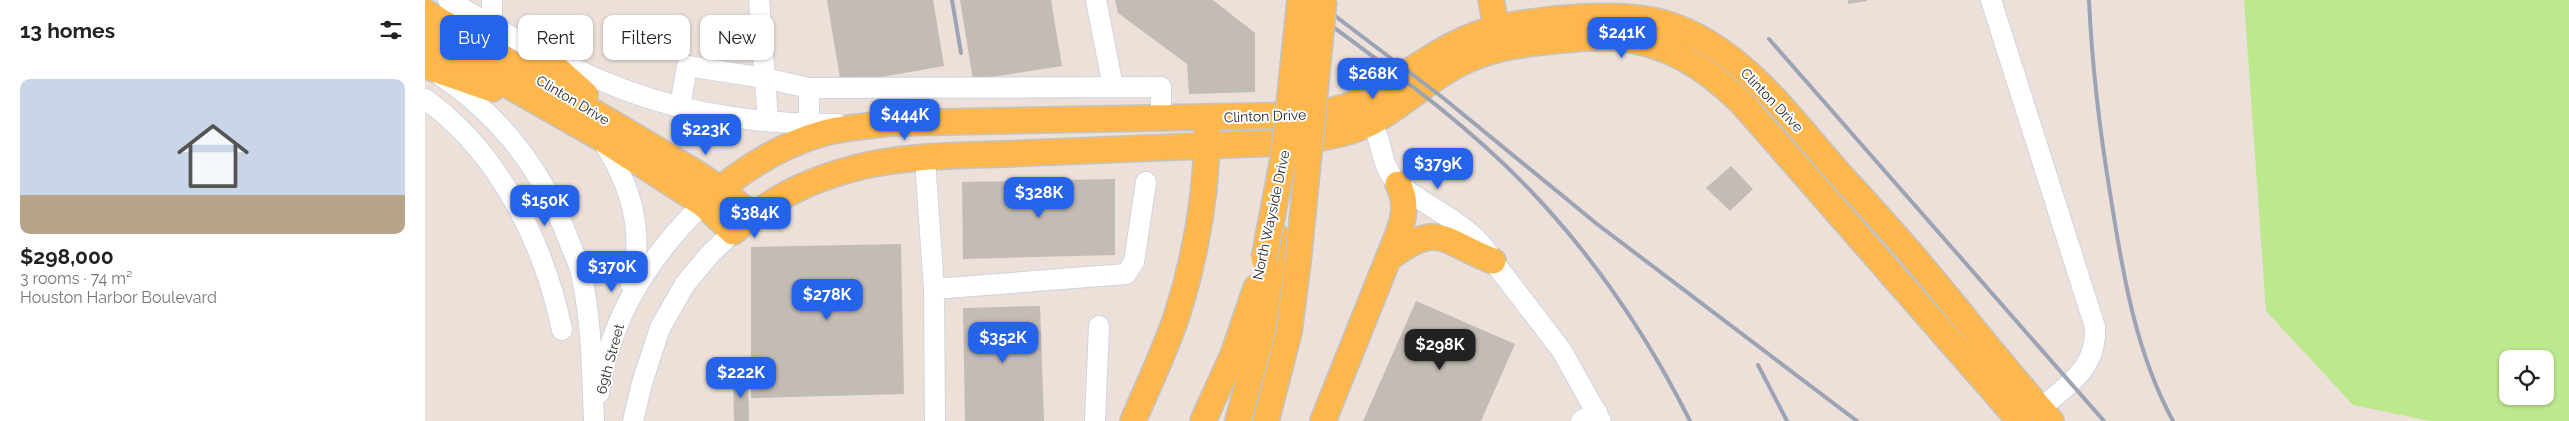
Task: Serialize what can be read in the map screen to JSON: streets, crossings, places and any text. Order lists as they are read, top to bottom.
{
  "streets": {
    "main road": ["Clinton Drive", "North Wayside Drive"],
    "street": ["69th Street"]
  },
  "crossings": [
    ["Clinton Drive", "69th Street"]
  ],
  "page": {
    "heading": "13 homes",
    "chip": [
      "Buy",
      "Rent",
      "Filters",
      "New"
    ],
    "price": [
      "$241K",
      "$268K",
      "$444K",
      "$223K",
      "$379K",
      "$328K",
      "$150K",
      "$384K",
      "$370K",
      "$278K",
      "$352K",
      "$298K",
      "$222K"
    ],
    "list": [
      {
        "name": "$298,000",
        "note": "3 rooms · 74 m² · Houston Harbor Boulevard"
      }
    ]
  }
}
